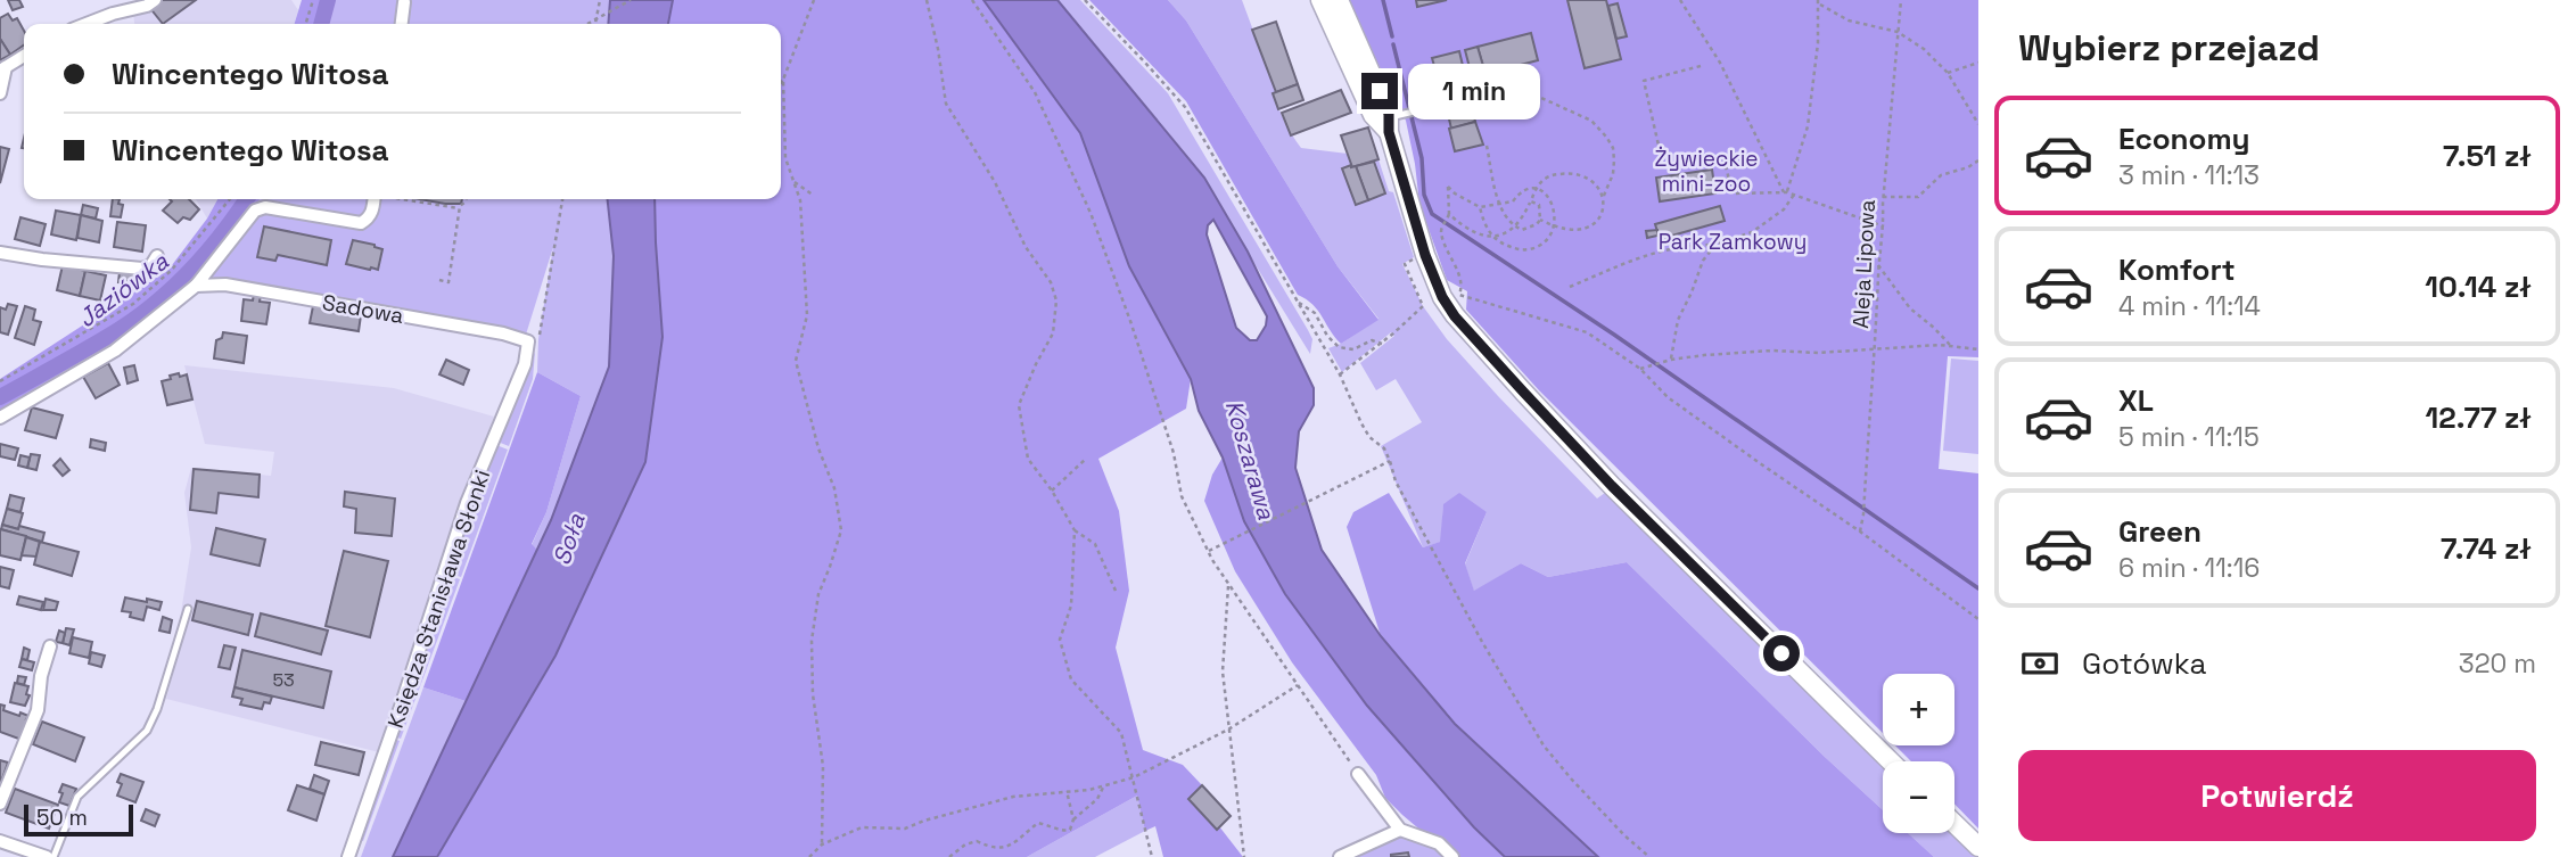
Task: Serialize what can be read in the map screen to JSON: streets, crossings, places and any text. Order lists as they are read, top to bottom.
{
  "streets": {
    "street": ["Sadowa", "Księdza Stanisława Słonki"],
    "path": ["Aleja Lipowa"]
  },
  "crossings": [
    ["Sadowa", "Księdza Stanisława Słonki"]
  ],
  "water": ["Jaziówka", "Koszarawa", "Soła"],
  "parks": ["Żywieckie mini-zoo", "Park Zamkowy"],
  "house_numbers": ["53"],
  "scale_bar": "50 m",
  "page": {
    "heading": "Wybierz przejazd",
    "banner": ["Wincentego Witosa", "Wincentego Witosa"],
    "bubble": "1 min",
    "list": [
      {
        "name": "Economy",
        "note": "3 min · 11:13",
        "value": "7.51 zł"
      },
      {
        "name": "Komfort",
        "note": "4 min · 11:14",
        "value": "10.14 zł"
      },
      {
        "name": "XL",
        "note": "5 min · 11:15",
        "value": "12.77 zł"
      },
      {
        "name": "Green",
        "note": "6 min · 11:16",
        "value": "7.74 zł"
      }
    ],
    "pay": ["Gotówka", "320 m"],
    "map_buttons": ["+", "−"],
    "buttons": "Potwierdź",
    "scale": "50 m"
  }
}
